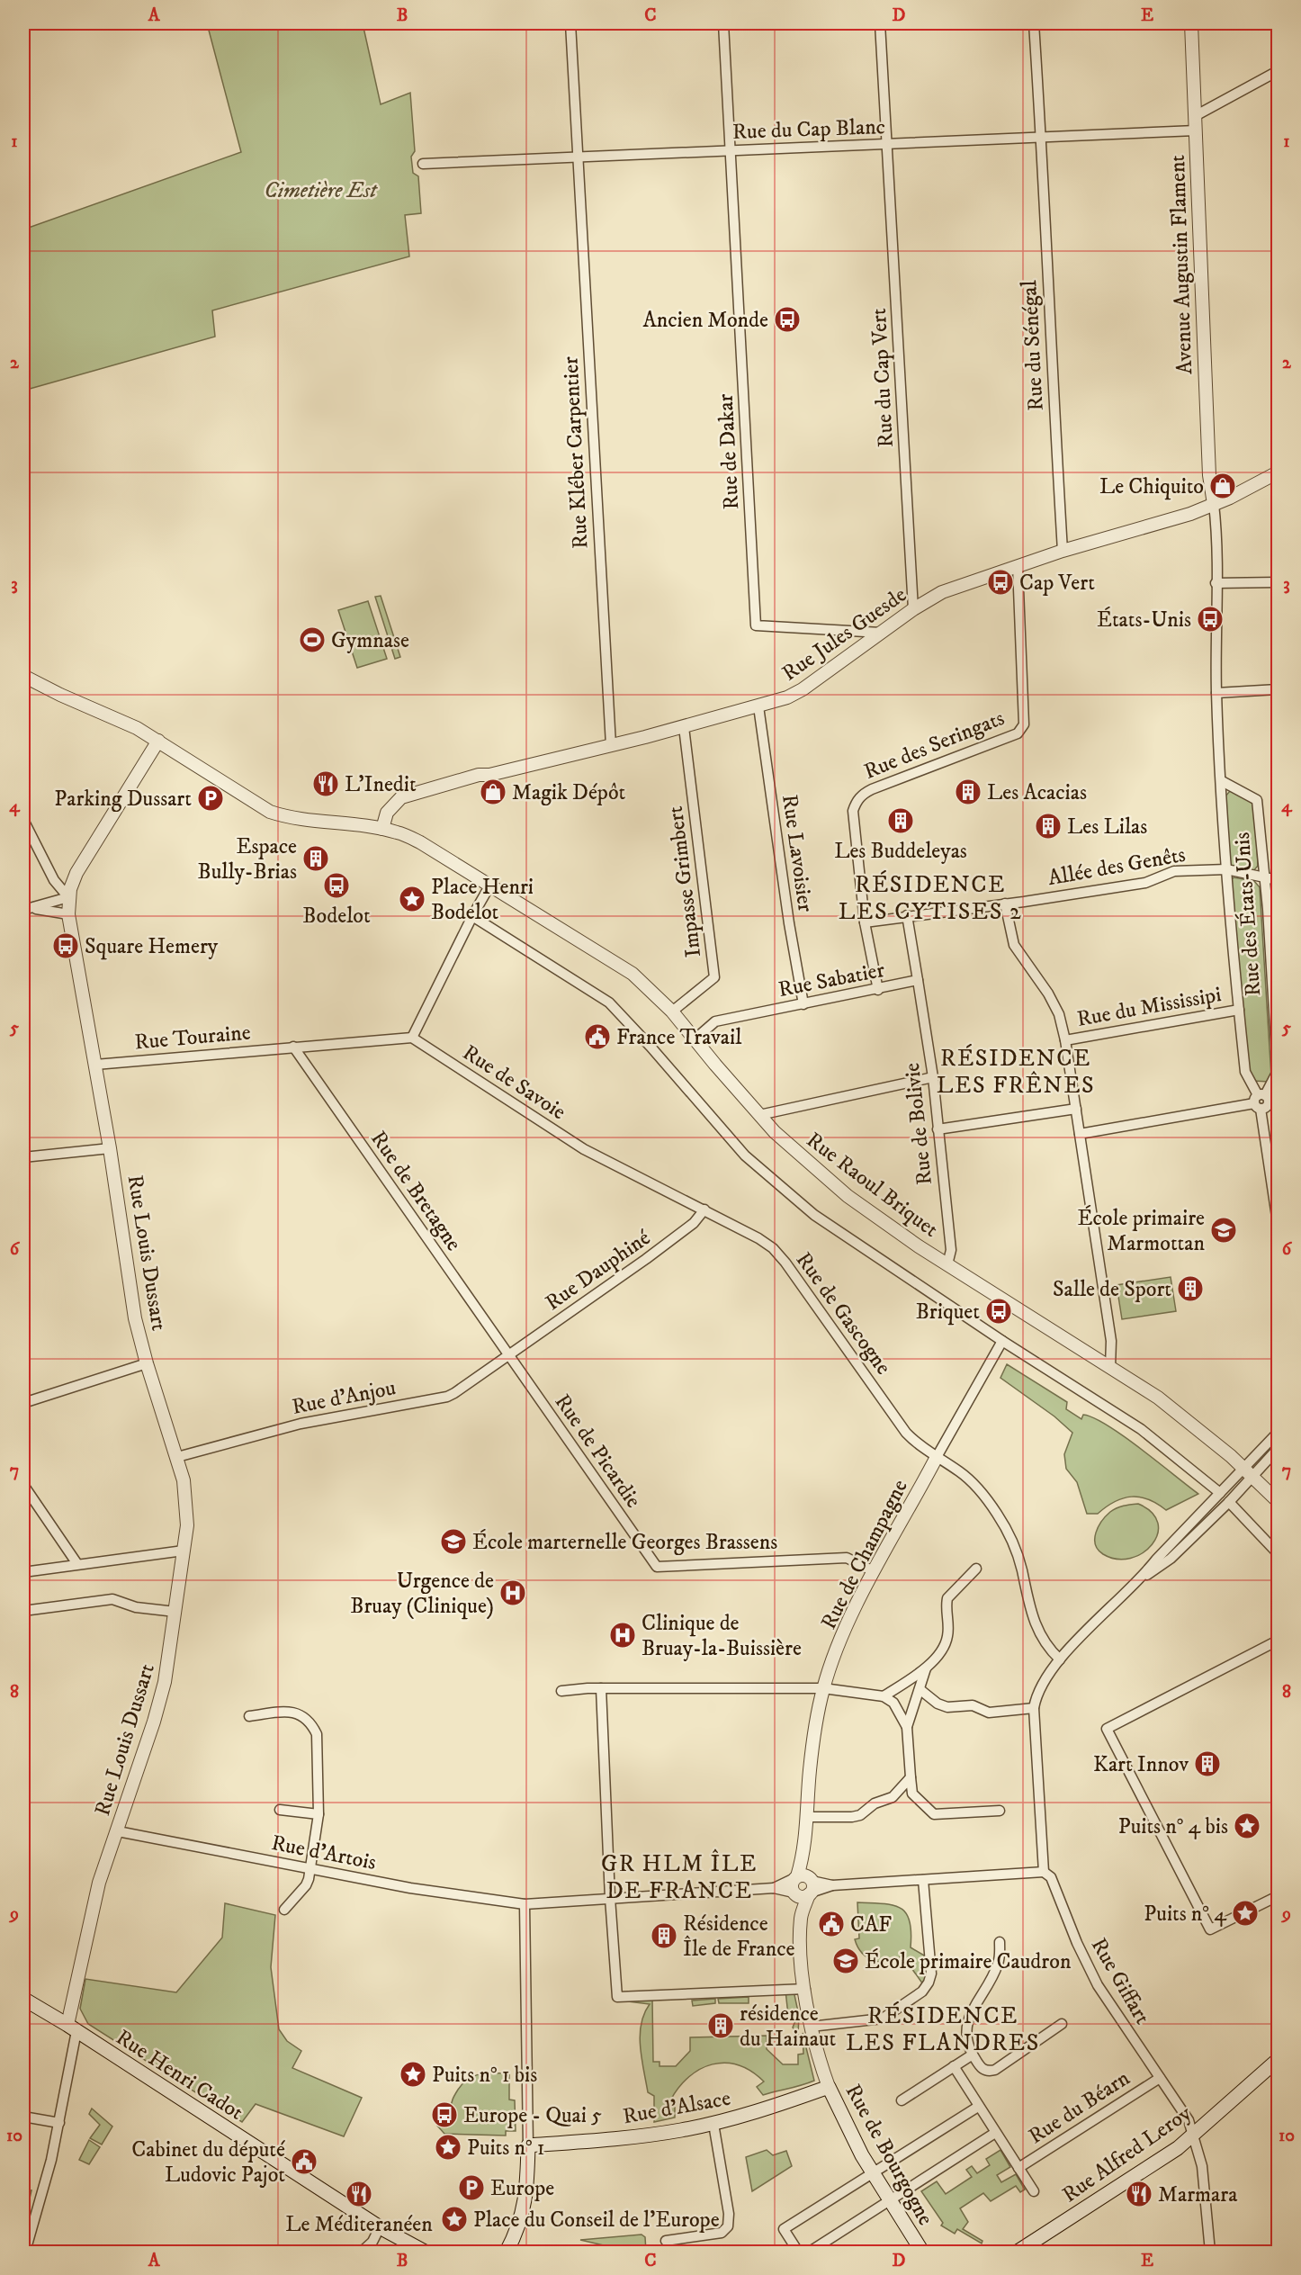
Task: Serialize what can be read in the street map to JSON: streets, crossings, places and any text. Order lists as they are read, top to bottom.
{
  "streets": {
    "main road": [
      "Rue Henri Cadot",
      "Rue d'Alsace",
      "Rue Alfred Leroy",
      "Rue de Bourgogne"
    ],
    "street": [
      "Rue du Cap Blanc",
      "Avenue Augustin Flament",
      "Rue du Sénégal",
      "Rue du Cap Vert",
      "Rue de Dakar",
      "Rue Kléber Carpentier",
      "Rue Jules Guesde",
      "Rue des Seringats",
      "Rue Lavoisier",
      "Allée des Genêts",
      "Impasse Grimbert",
      "Rue des États-Unis",
      "Rue Sabatier",
      "Rue du Mississipi",
      "Rue Touraine",
      "Rue de Savoie",
      "Rue de Bolivie",
      "Rue Raoul Briquet",
      "Rue de Bretagne",
      "Rue Louis Dussart",
      "Rue Dauphiné",
      "Rue de Gascogne",
      "Rue d'Anjou",
      "Rue de Picardie",
      "Rue de Champagne",
      "Rue d'Artois",
      "Rue Giffart",
      "Rue du Béarn"
    ]
  },
  "crossings": [
    ["Rue du Cap Blanc", "Avenue Augustin Flament"],
    ["Rue du Cap Blanc", "Rue du Sénégal"],
    ["Rue du Cap Blanc", "Rue du Cap Vert"],
    ["Rue du Cap Blanc", "Rue de Dakar"],
    ["Rue du Cap Blanc", "Rue Kléber Carpentier"],
    ["Avenue Augustin Flament", "Rue Jules Guesde"],
    ["Avenue Augustin Flament", "Rue des États-Unis"],
    ["Rue du Sénégal", "Rue Jules Guesde"],
    ["Rue du Cap Vert", "Rue Jules Guesde"],
    ["Rue de Dakar", "Rue Jules Guesde"],
    ["Rue Kléber Carpentier", "Rue Jules Guesde"],
    ["Rue Jules Guesde", "Rue des Seringats"],
    ["Rue Jules Guesde", "Rue Lavoisier"],
    ["Rue Jules Guesde", "Impasse Grimbert"],
    ["Rue Jules Guesde", "Rue des États-Unis"],
    ["Rue Jules Guesde", "Rue Raoul Briquet"],
    ["Rue des Seringats", "Allée des Genêts"],
    ["Rue des Seringats", "Rue Sabatier"],
    ["Rue Lavoisier", "Rue Sabatier"],
    ["Allée des Genêts", "Rue des États-Unis"],
    ["Allée des Genêts", "Rue Sabatier"],
    ["Impasse Grimbert", "Rue Raoul Briquet"],
    ["Rue des États-Unis", "Rue du Mississipi"],
    ["Rue Sabatier", "Rue de Bolivie"],
    ["Rue Sabatier", "Rue Raoul Briquet"],
    ["Rue Touraine", "Rue de Bretagne"],
    ["Rue Touraine", "Rue Louis Dussart"],
    ["Rue de Savoie", "Rue Dauphiné"],
    ["Rue de Savoie", "Rue de Gascogne"],
    ["Rue de Bolivie", "Rue Raoul Briquet"],
    ["Rue de Bretagne", "Rue Dauphiné"],
    ["Rue de Bretagne", "Rue d'Anjou"],
    ["Rue de Bretagne", "Rue de Picardie"],
    ["Rue Louis Dussart", "Rue d'Anjou"],
    ["Rue Louis Dussart", "Rue d'Artois"],
    ["Rue Louis Dussart", "Rue Henri Cadot"],
    ["Rue Dauphiné", "Rue de Gascogne"],
    ["Rue Dauphiné", "Rue d'Anjou"],
    ["Rue Dauphiné", "Rue de Picardie"],
    ["Rue de Gascogne", "Rue de Champagne"],
    ["Rue d'Anjou", "Rue de Picardie"],
    ["Rue de Picardie", "Rue de Champagne"],
    ["Rue de Champagne", "Rue de Bourgogne"],
    ["Rue Giffart", "Rue du Béarn"],
    ["Rue Giffart", "Rue Alfred Leroy"],
    ["Rue d'Alsace", "Rue de Bourgogne"]
  ],
  "districts": [
    "RÉSIDENCE LES CYTISES 2",
    "RÉSIDENCE LES FRÊNES",
    "GR HLM ÎLE DE FRANCE",
    "RÉSIDENCE LES FLANDRES"
  ],
  "parks": ["Cimetière Est"],
  "places": {
    "bus stop": [
      "Ancien Monde",
      "Cap Vert",
      "États-Unis",
      "Bodelot",
      "Square Hemery",
      "Briquet",
      "Europe - Quai 5"
    ],
    "shop": ["Le Chiquito", "Magik Dépôt"],
    "sports": ["Gymnase"],
    "restaurant": ["L'Inedit", "Le Méditeranéen", "Marmara"],
    "building": [
      "Les Acacias",
      "Les Buddeleyas",
      "Les Lilas",
      "Espace Bully-Brias",
      "Salle de Sport",
      "Kart Innov",
      "Résidence Île de France",
      "résidence du Hainaut"
    ],
    "parking": ["Parking Dussart", "Europe"],
    "place": [
      "Place Henri Bodelot",
      "Puits n° 4 bis",
      "Puits n° 4",
      "Puits n° 1 bis",
      "Puits n° 1",
      "Place du Conseil de l'Europe"
    ],
    "public building": ["France Travail", "CAF", "Cabinet du député Ludovic Pajot"],
    "school or university": ["École primaire Marmottan", "École marternelle Georges Brassens", "École primaire Caudron"],
    "hospital": ["Urgence de Bruay (Clinique)", "Clinique de Bruay-la-Buissière"]
  },
  "grid": {
    "columns": [
      "A",
      "B",
      "C",
      "D",
      "E"
    ],
    "rows": [
      "1",
      "2",
      "3",
      "4",
      "5",
      "6",
      "7",
      "8",
      "9",
      "10"
    ]
  }
}
